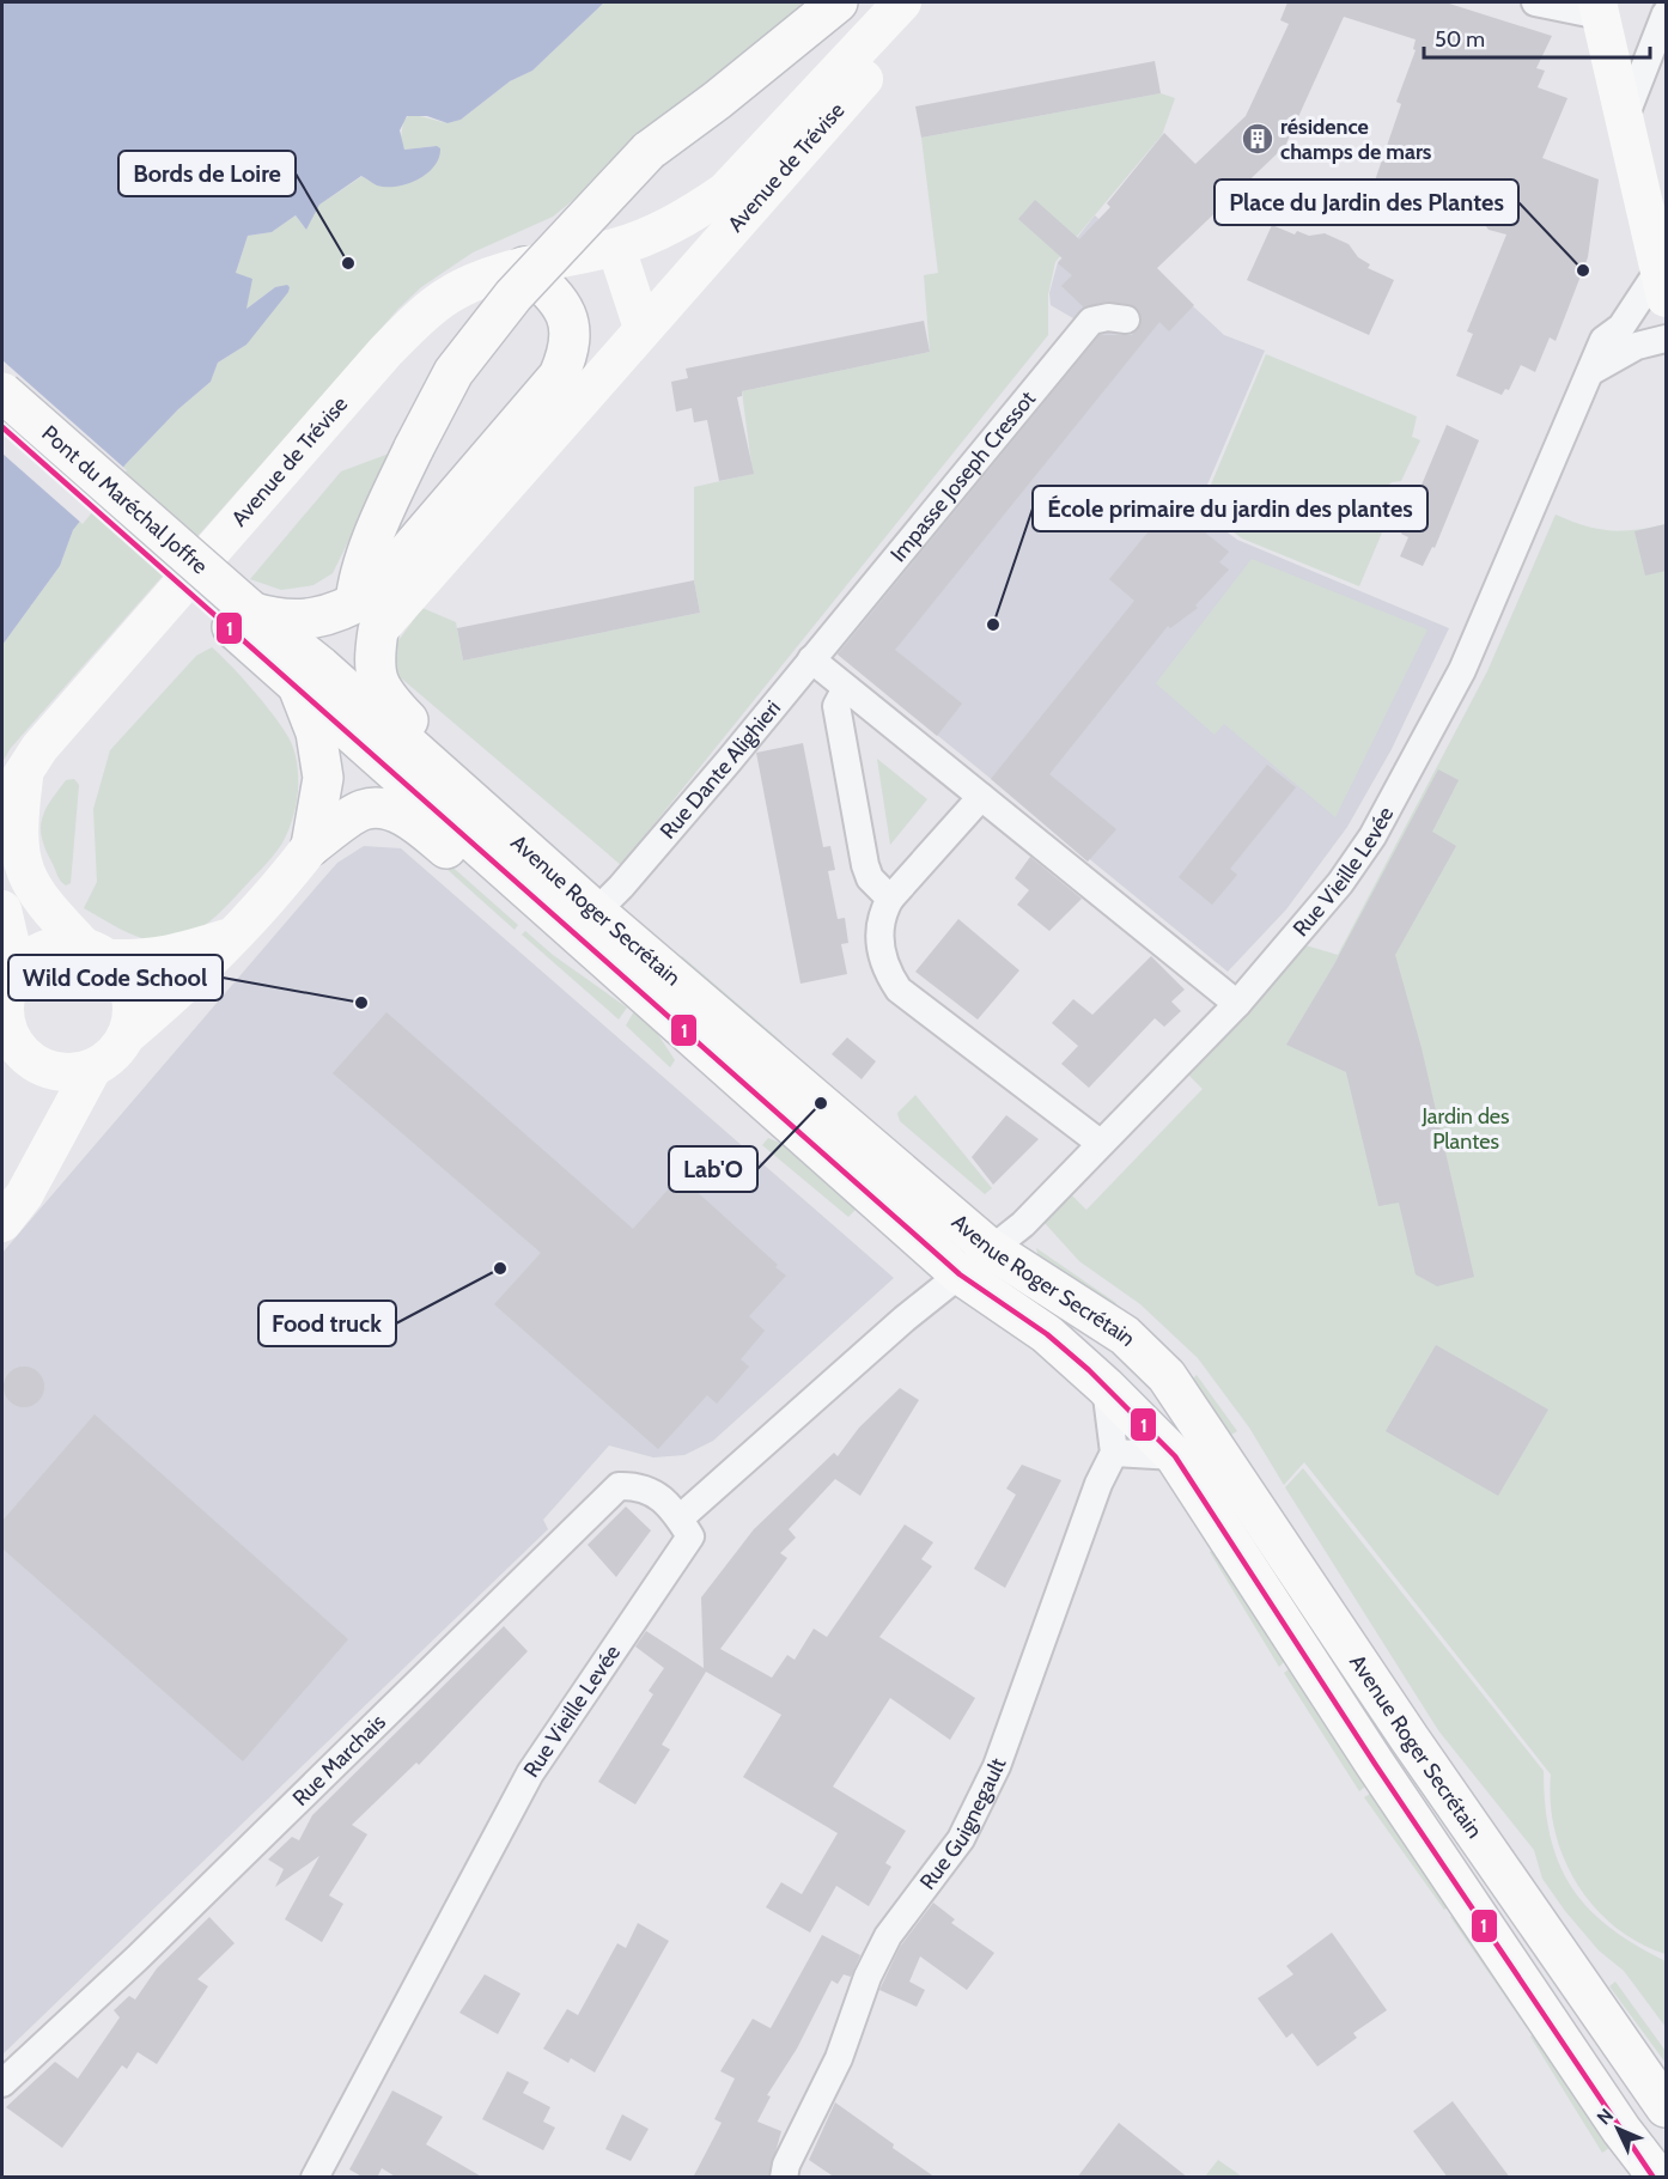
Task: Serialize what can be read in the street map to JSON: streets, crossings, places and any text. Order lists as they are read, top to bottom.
{
  "streets": {
    "main road": ["Pont du Maréchal Joffre", "Avenue Roger Secrétain"],
    "street": [
      "Avenue de Trévise",
      "Impasse Joseph Cressot",
      "Rue Dante Alighieri",
      "Rue Vieille Levée",
      "Rue Marchais",
      "Rue Guignegault"
    ]
  },
  "crossings": [
    ["Impasse Joseph Cressot", "Rue Dante Alighieri"],
    ["Pont du Maréchal Joffre", "Avenue Roger Secrétain"],
    ["Rue Dante Alighieri", "Avenue Roger Secrétain"],
    ["Rue Vieille Levée", "Avenue Roger Secrétain"],
    ["Rue Vieille Levée", "Rue Marchais"]
  ],
  "parks": ["Jardin des Plantes"],
  "places": {
    "building": ["résidence champs de mars"],
    "other": [
      "Bords de Loire",
      "Place du Jardin des Plantes",
      "École primaire du jardin des plantes",
      "Wild Code School",
      "Lab'O",
      "Food truck"
    ]
  },
  "lines": ["transit line 1"],
  "scale_bar": "50 m",
  "north": "top left"
}
